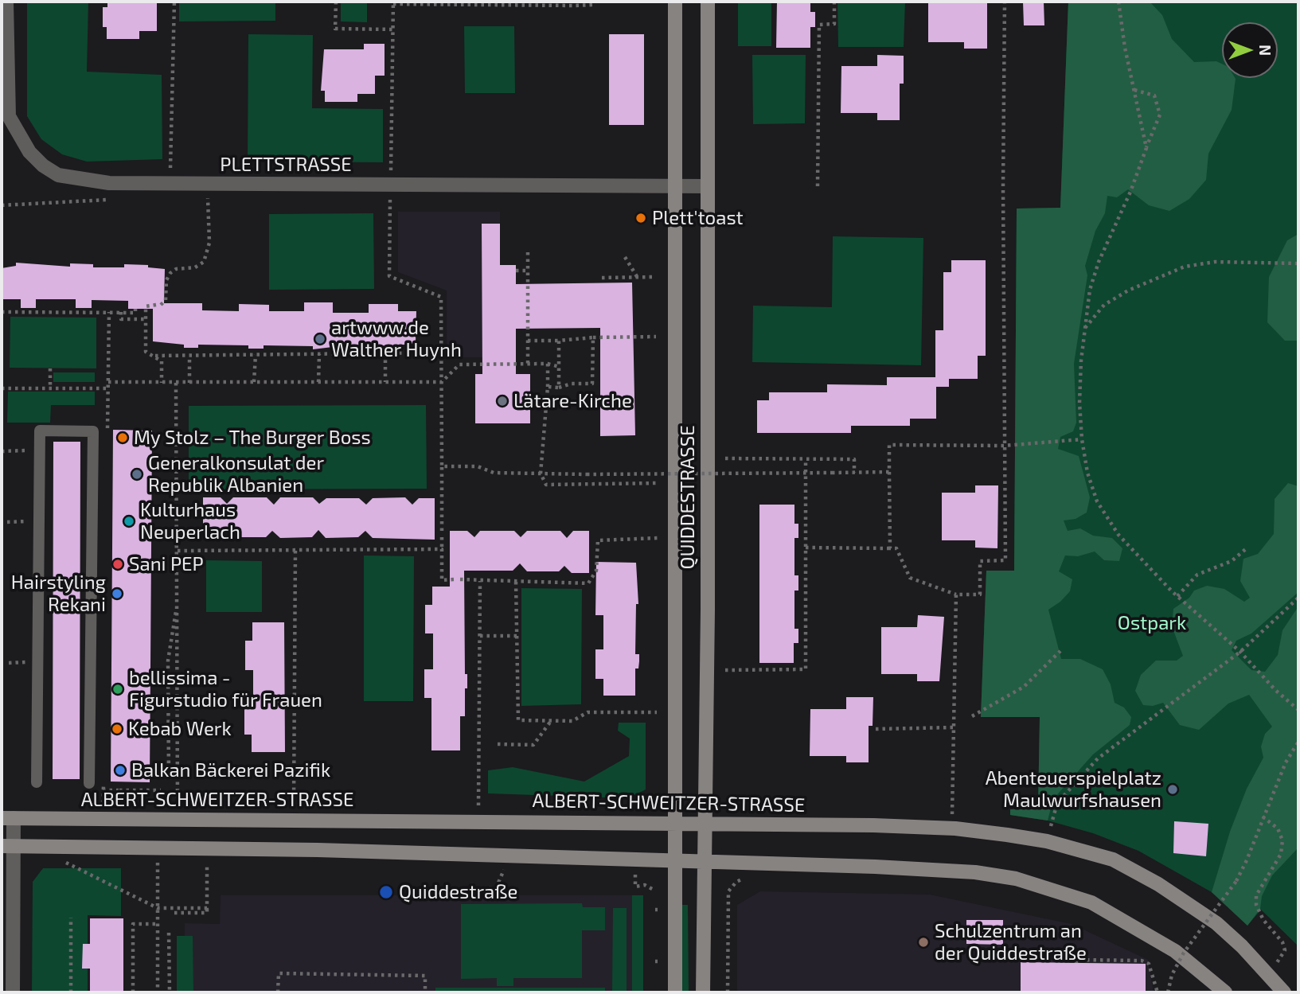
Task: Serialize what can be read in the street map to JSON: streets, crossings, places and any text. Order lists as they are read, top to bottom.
{
  "streets": {
    "main road": ["QUIDDESTRASSE", "ALBERT-SCHWEITZER-STRASSE"],
    "street": ["PLETTSTRASSE"]
  },
  "crossings": [
    ["PLETTSTRASSE", "QUIDDESTRASSE"],
    ["QUIDDESTRASSE", "ALBERT-SCHWEITZER-STRASSE"]
  ],
  "parks": ["Ostpark"],
  "places": [
    "Plett'toast",
    "artwww.de Walther Huynh",
    "Lätare-Kirche",
    "My Stolz – The Burger Boss",
    "Generalkonsulat der Republik Albanien",
    "Kulturhaus Neuperlach",
    "Sani PEP",
    "Hairstyling Rekani",
    "bellissima - Figurstudio für Frauen",
    "Kebab Werk",
    "Balkan Bäckerei Pazifik",
    "Abenteuerspielplatz Maulwurfshausen",
    "Quiddestraße",
    "Schulzentrum an der Quiddestraße"
  ],
  "north": "right"
}
